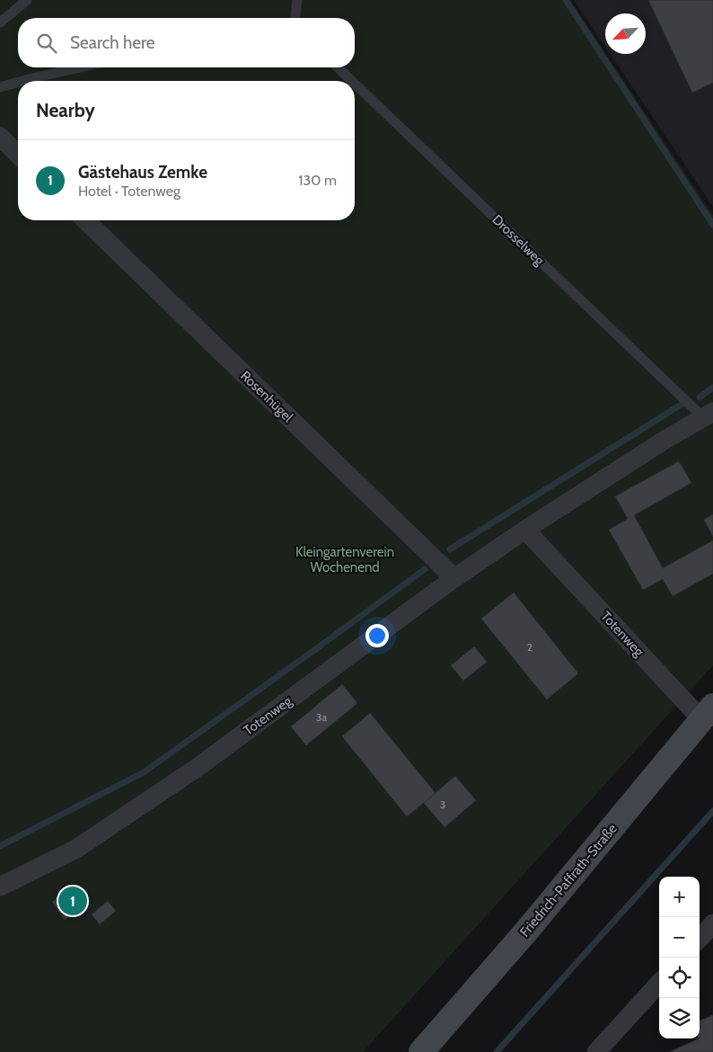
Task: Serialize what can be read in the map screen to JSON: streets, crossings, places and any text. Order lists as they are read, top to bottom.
{
  "streets": {
    "main road": ["Friedrich-Paffrath-Straße"],
    "street": ["Rosenhügel", "Totenweg"],
    "lane": ["Drosselweg"]
  },
  "crossings": [
    ["Drosselweg", "Totenweg"],
    ["Rosenhügel", "Totenweg"],
    ["Totenweg", "Friedrich-Paffrath-Straße"]
  ],
  "parks": ["Kleingartenverein Wochenend"],
  "house_numbers": ["2", "3a", "3"],
  "north": "bottom left",
  "page": {
    "search": "Search here",
    "heading": "Nearby",
    "list": [
      {
        "mark": "1",
        "name": "Gästehaus Zemke",
        "note": "Hotel · Totenweg",
        "value": "130 m"
      }
    ],
    "map_buttons": ["+", "−"],
    "pins": "1"
  }
}
